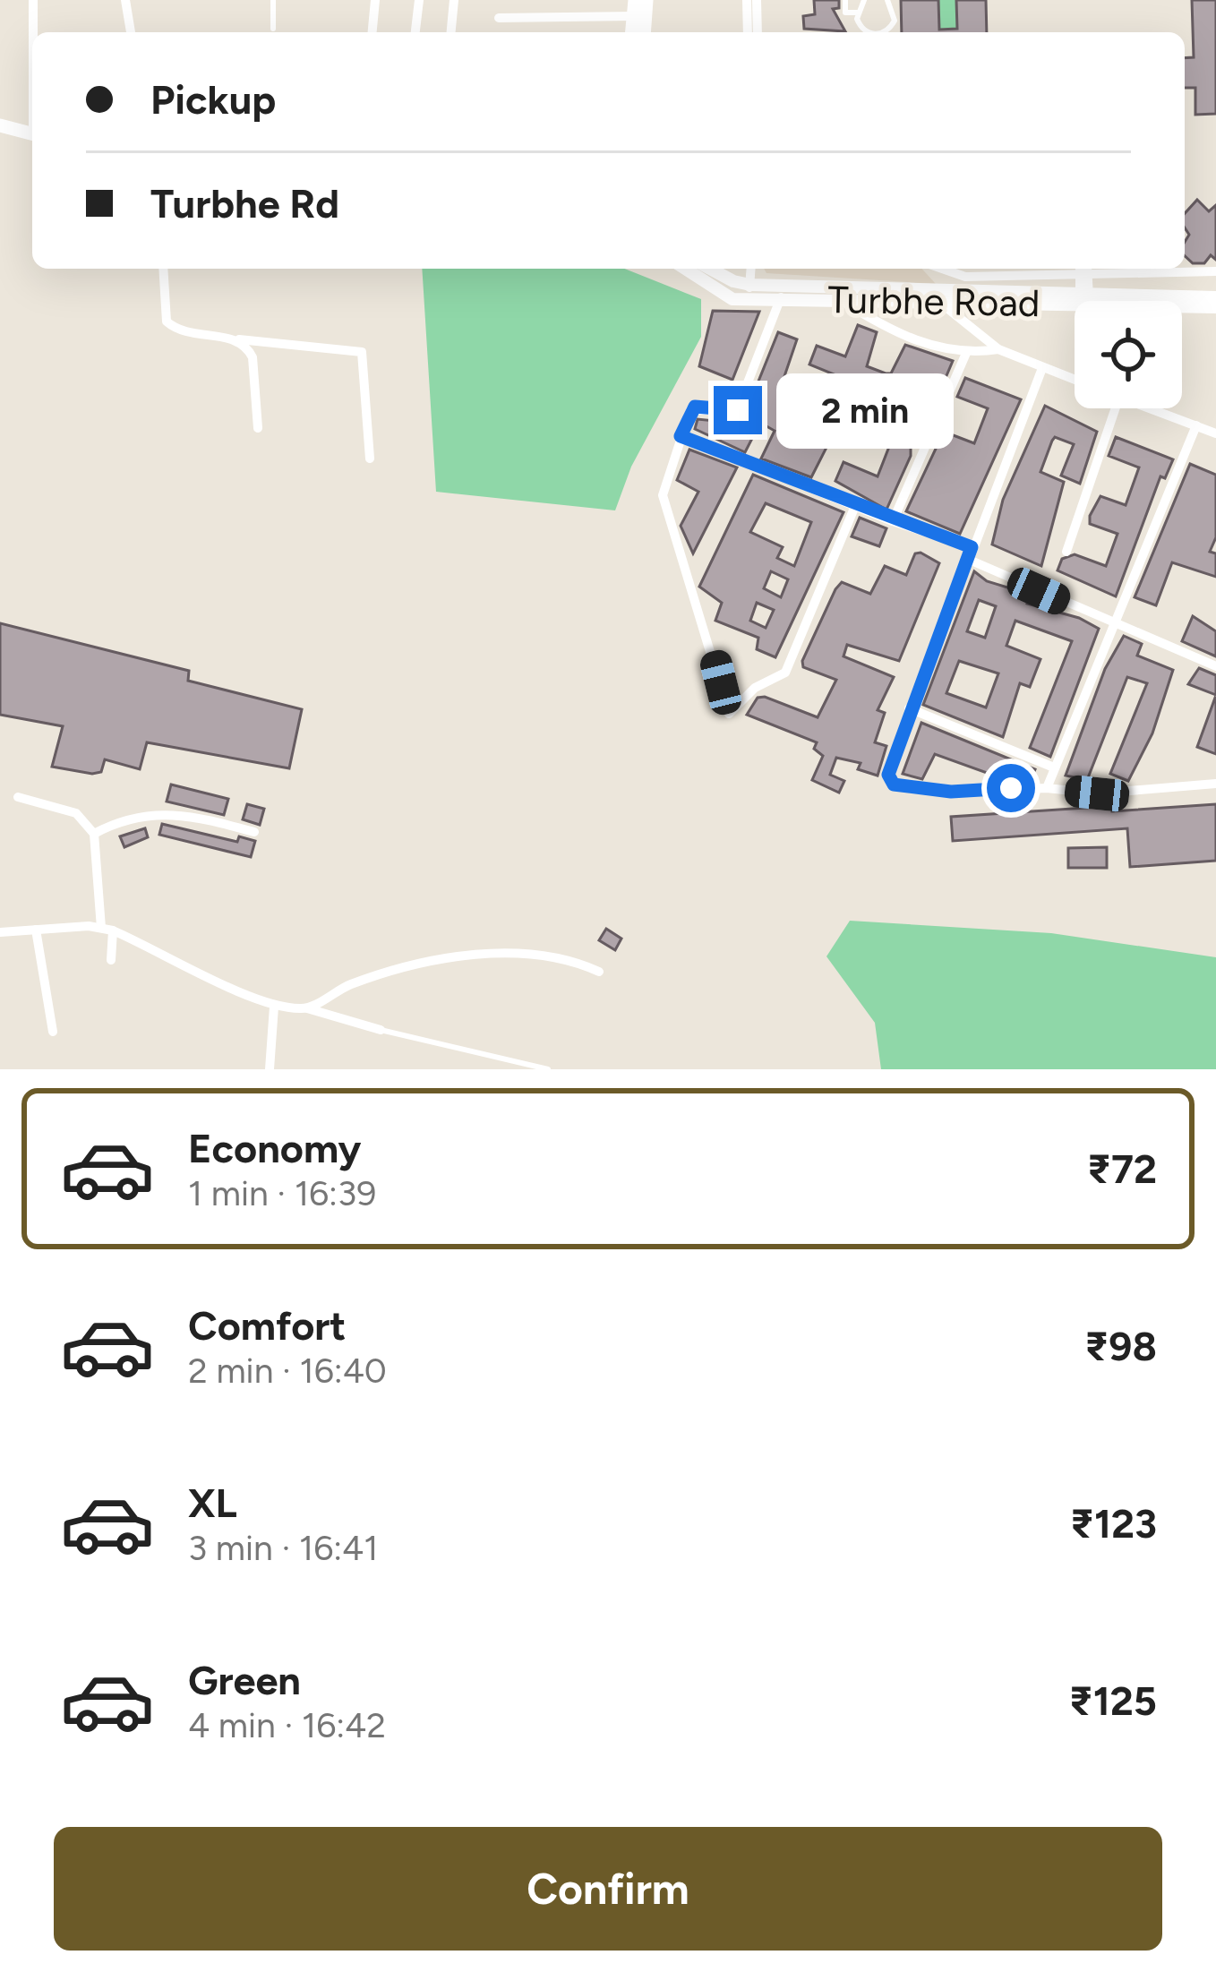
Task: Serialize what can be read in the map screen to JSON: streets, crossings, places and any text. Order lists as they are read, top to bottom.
{
  "streets": {
    "street": ["Turbhe Road"]
  },
  "page": {
    "banner": ["Pickup", "Turbhe Rd"],
    "bubble": "2 min",
    "list": [
      {
        "name": "Economy",
        "note": "1 min · 16:39",
        "value": "₹72"
      },
      {
        "name": "Comfort",
        "note": "2 min · 16:40",
        "value": "₹98"
      },
      {
        "name": "XL",
        "note": "3 min · 16:41",
        "value": "₹123"
      },
      {
        "name": "Green",
        "note": "4 min · 16:42",
        "value": "₹125"
      }
    ],
    "buttons": "Confirm"
  }
}
